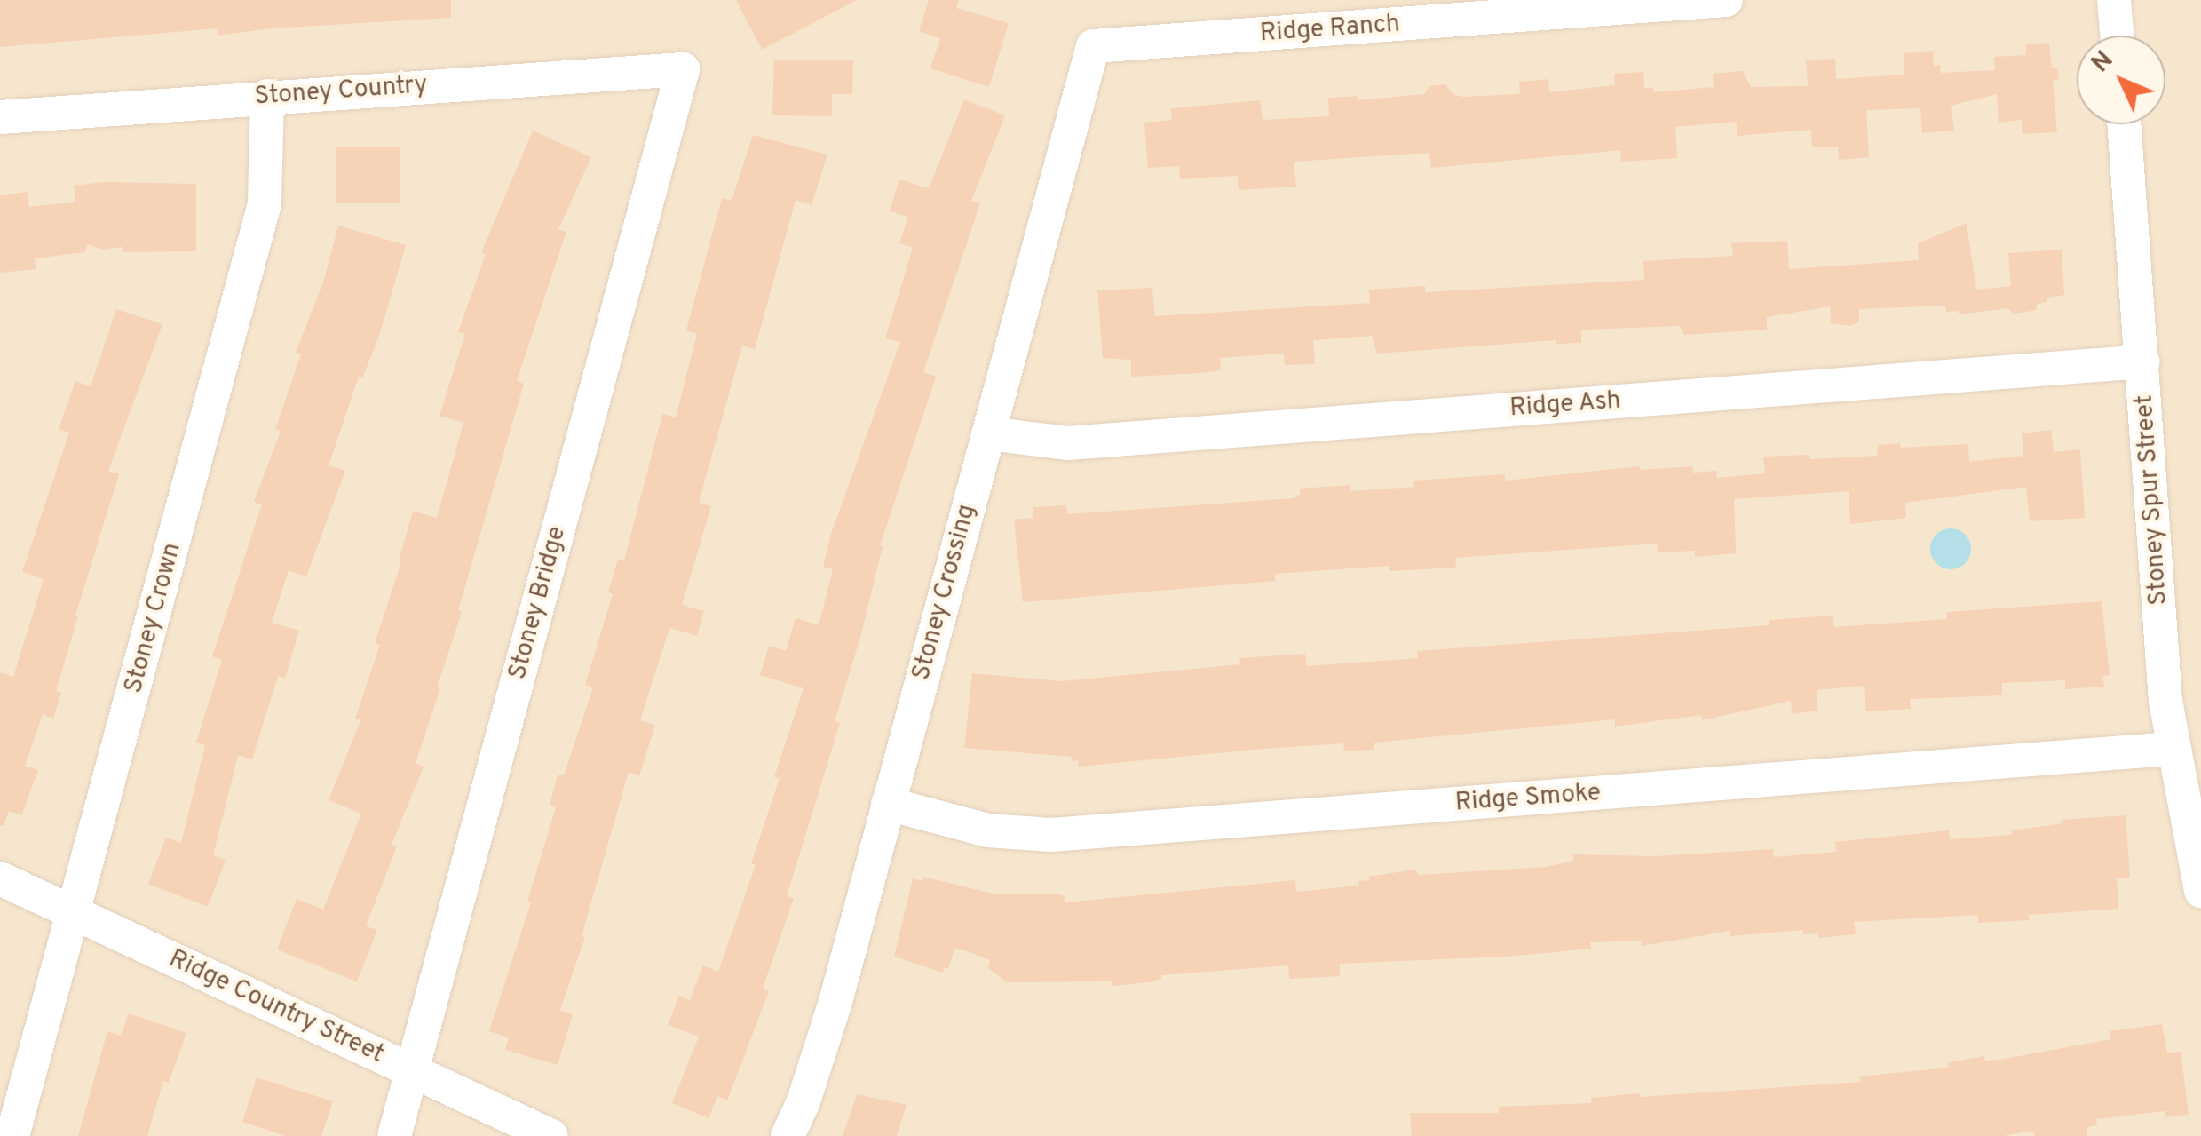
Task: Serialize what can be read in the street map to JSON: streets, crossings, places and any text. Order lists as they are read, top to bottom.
{
  "streets": {
    "street": [
      "Ridge Ranch",
      "Stoney Country",
      "Ridge Ash",
      "Stoney Spur Street",
      "Stoney Crossing",
      "Stoney Bridge",
      "Stoney Crown",
      "Ridge Smoke",
      "Ridge Country Street"
    ]
  },
  "crossings": [
    ["Ridge Ranch", "Stoney Crossing"],
    ["Stoney Country", "Stoney Bridge"],
    ["Stoney Country", "Stoney Crown"],
    ["Ridge Ash", "Stoney Spur Street"],
    ["Ridge Ash", "Stoney Crossing"],
    ["Stoney Spur Street", "Ridge Smoke"],
    ["Stoney Crossing", "Ridge Smoke"],
    ["Stoney Bridge", "Ridge Country Street"],
    ["Stoney Crown", "Ridge Country Street"]
  ],
  "north": "top left"
}
